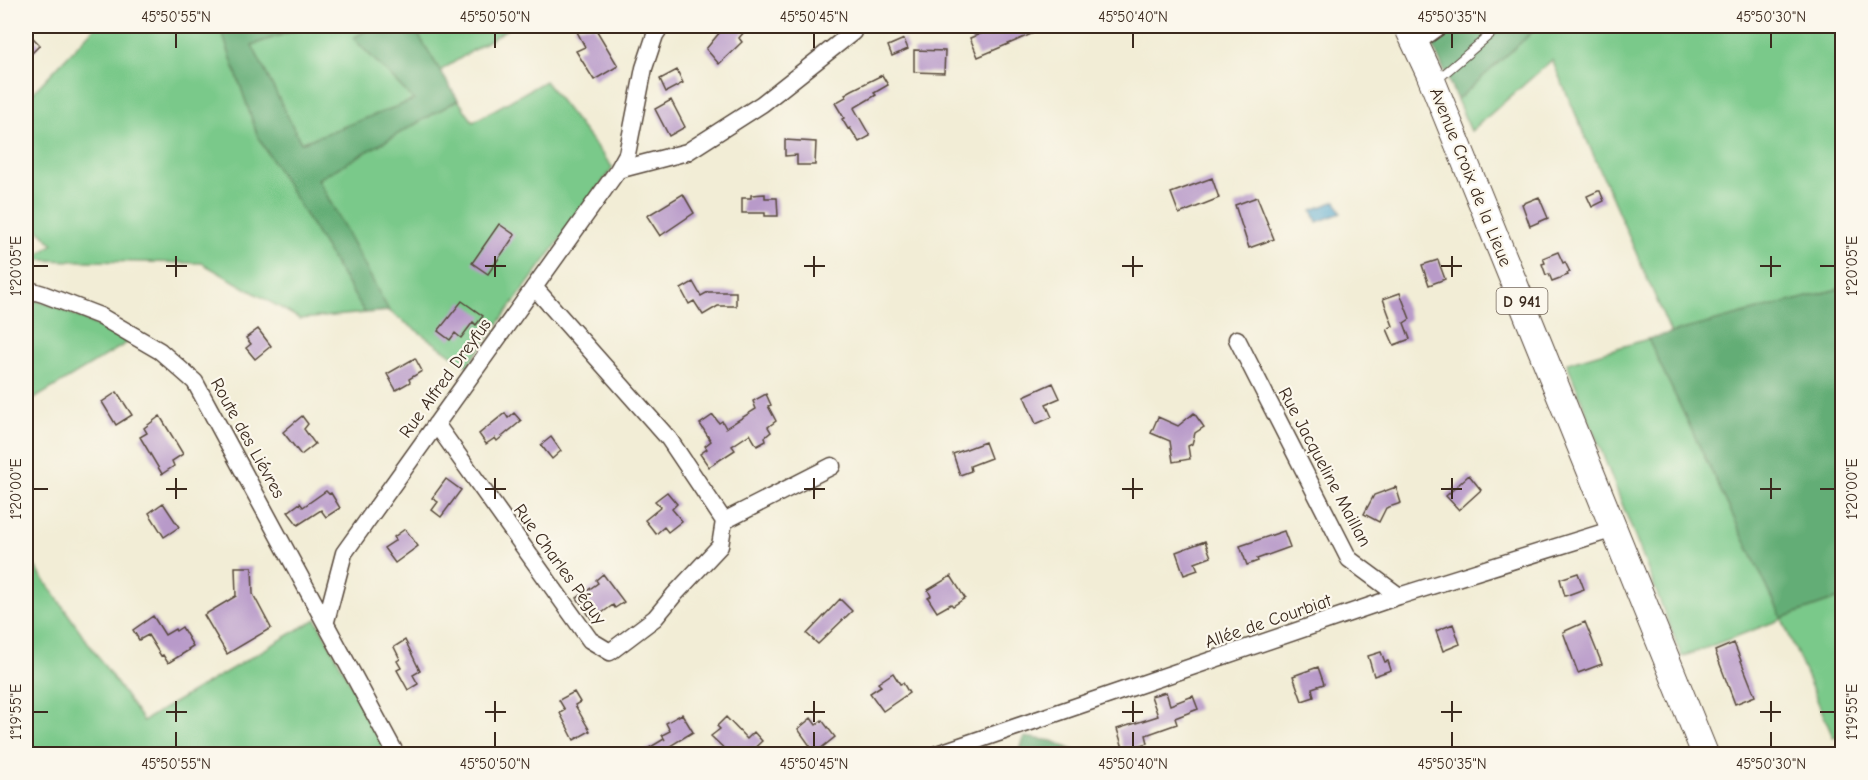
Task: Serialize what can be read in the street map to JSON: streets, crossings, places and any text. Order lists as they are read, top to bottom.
{
  "streets": {
    "main road": ["Avenue Croix de la Lieue", "D 941"],
    "street": [
      "Rue Alfred Dreyfus",
      "Route des Liévres",
      "Rue Jacqueline Maillan",
      "Rue Charles Péguy",
      "Allée de Courbiat"
    ]
  },
  "crossings": [
    ["Avenue Croix de la Lieue", "D 941"],
    ["Avenue Croix de la Lieue", "Allée de Courbiat"],
    ["D 941", "Allée de Courbiat"],
    ["Rue Alfred Dreyfus", "Route des Liévres"],
    ["Rue Alfred Dreyfus", "Rue Charles Péguy"],
    ["Rue Jacqueline Maillan", "Allée de Courbiat"]
  ],
  "coordinates": [
    "45°50'55\"N",
    "45°50'50\"N",
    "45°50'45\"N",
    "45°50'40\"N",
    "45°50'35\"N",
    "45°50'30\"N",
    "1°20'05\"E",
    "1°20'00\"E",
    "1°19'55\"E"
  ]
}
